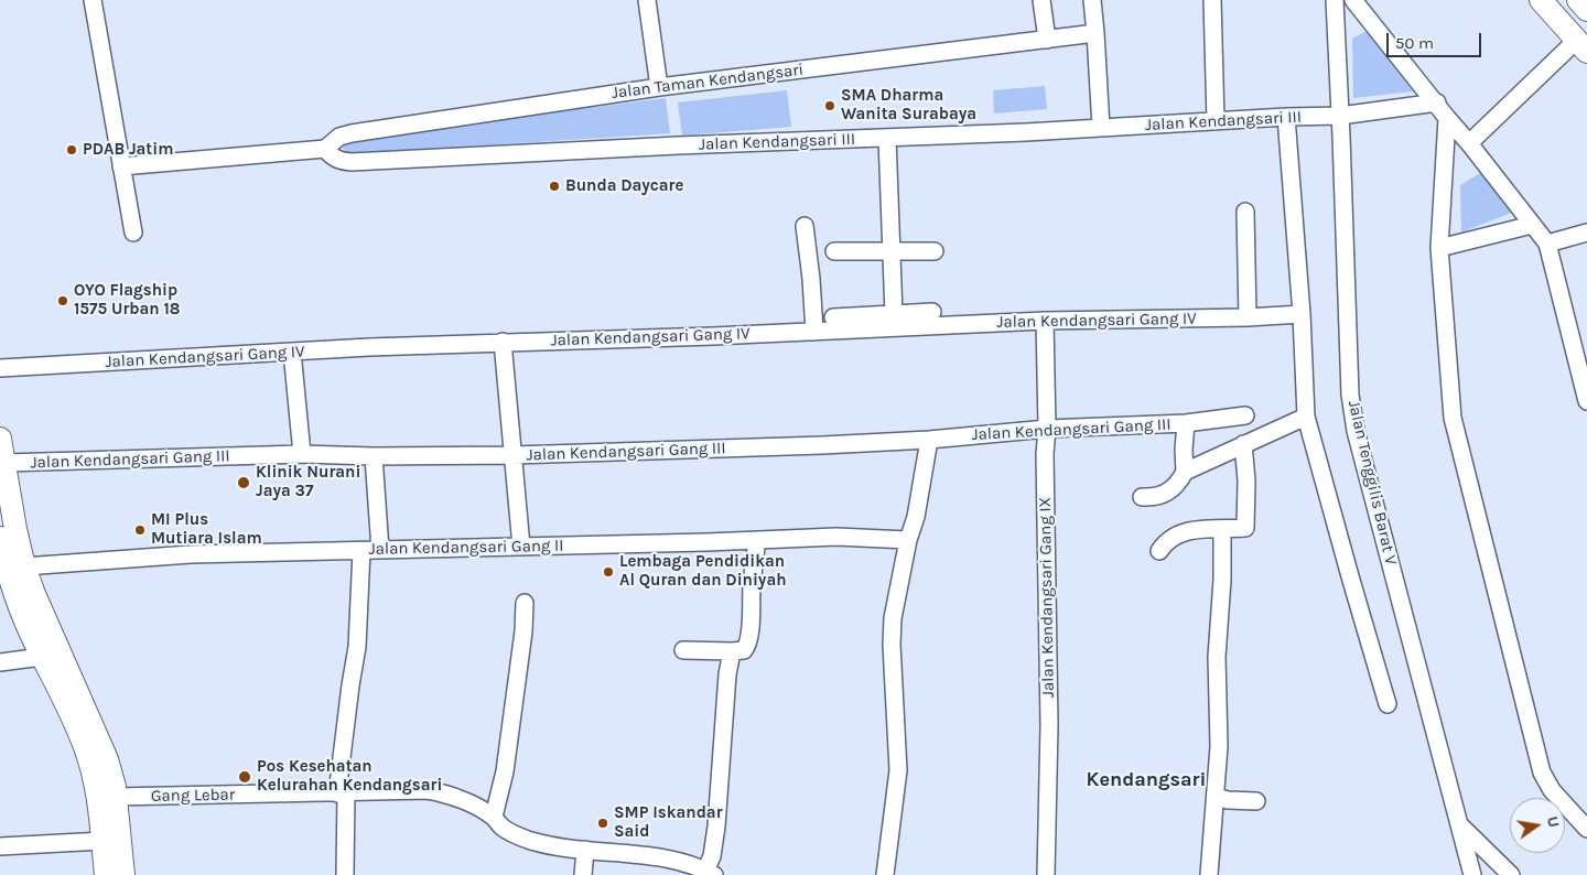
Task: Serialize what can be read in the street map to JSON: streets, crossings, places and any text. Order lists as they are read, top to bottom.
{
  "streets": {
    "street": [
      "Jalan Taman Kendangsari",
      "Jalan Kendangsari III",
      "Jalan Kendangsari Gang IV",
      "Jalan Kendangsari Gang III",
      "Jalan Tenggilis Barat V",
      "Jalan Kendangsari Gang II",
      "Jalan Kendangsari Gang IX",
      "Gang Lebar"
    ]
  },
  "crossings": [
    ["Jalan Taman Kendangsari", "Jalan Kendangsari III"],
    ["Jalan Kendangsari III", "Jalan Tenggilis Barat V"],
    ["Jalan Kendangsari Gang IV", "Jalan Kendangsari Gang IX"],
    ["Jalan Kendangsari Gang III", "Jalan Kendangsari Gang IX"]
  ],
  "districts": ["Kendangsari"],
  "places": [
    "SMA Dharma Wanita Surabaya",
    "PDAB Jatim",
    "Bunda Daycare",
    "OYO Flagship 1575 Urban 18",
    "Klinik Nurani Jaya 37",
    "MI Plus Mutiara Islam",
    "Lembaga Pendidikan Al Quran dan Diniyah",
    "Pos Kesehatan Kelurahan Kendangsari",
    "SMP Iskandar Said"
  ],
  "scale_bar": "50 m",
  "north": "right"
}
